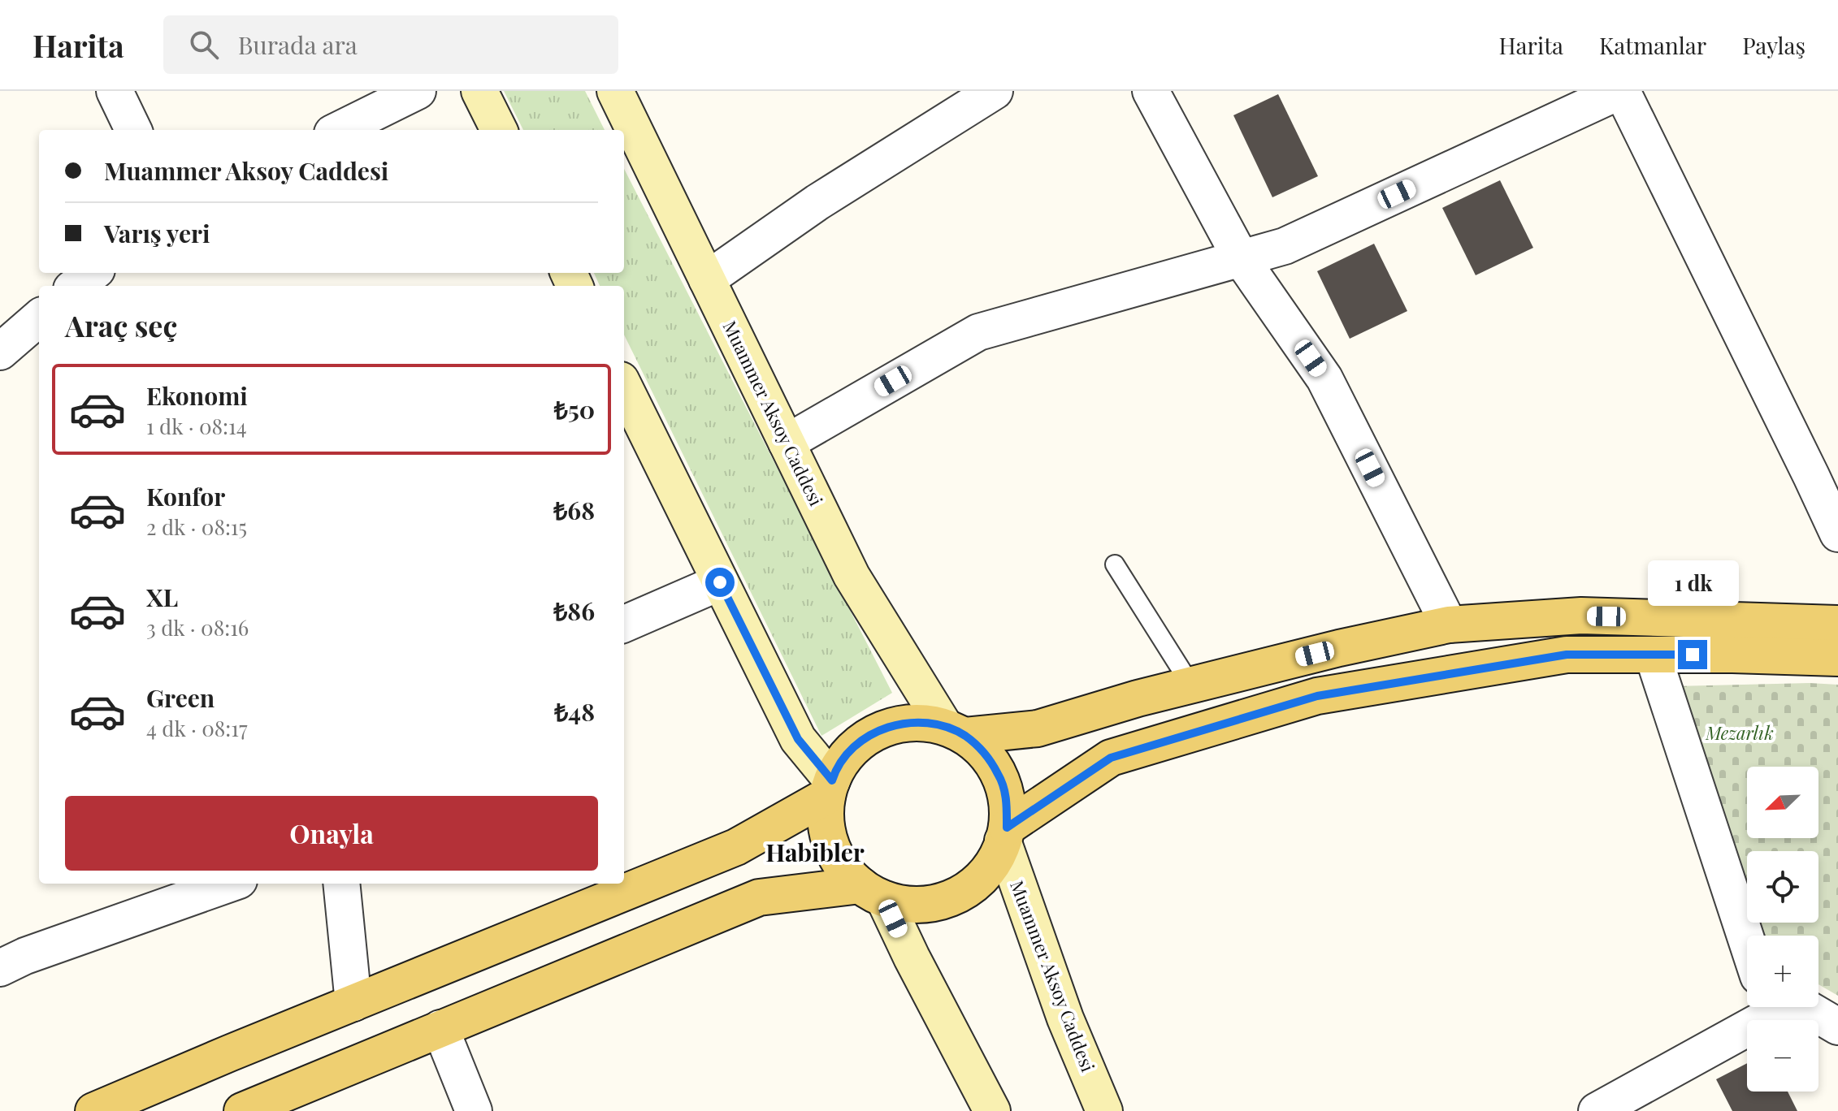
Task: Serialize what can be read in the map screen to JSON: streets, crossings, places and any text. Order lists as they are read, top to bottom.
{
  "streets": {
    "main road": ["Muammer Aksoy Caddesi"]
  },
  "districts": ["Habibler"],
  "parks": ["Mezarlık"],
  "north": "bottom left",
  "page": {
    "header": "Harita",
    "search": "Burada ara",
    "nav": ["Harita", "Katmanlar", "Paylaş"],
    "banner": ["Muammer Aksoy Caddesi", "Varış yeri"],
    "heading": "Araç seç",
    "list": [
      {
        "name": "Ekonomi",
        "note": "1 dk · 08:14",
        "value": "₺50"
      },
      {
        "name": "Konfor",
        "note": "2 dk · 08:15",
        "value": "₺68"
      },
      {
        "name": "XL",
        "note": "3 dk · 08:16",
        "value": "₺86"
      },
      {
        "name": "Green",
        "note": "4 dk · 08:17",
        "value": "₺48"
      }
    ],
    "bubble": "1 dk",
    "map_buttons": ["+", "−"],
    "buttons": "Onayla"
  }
}
